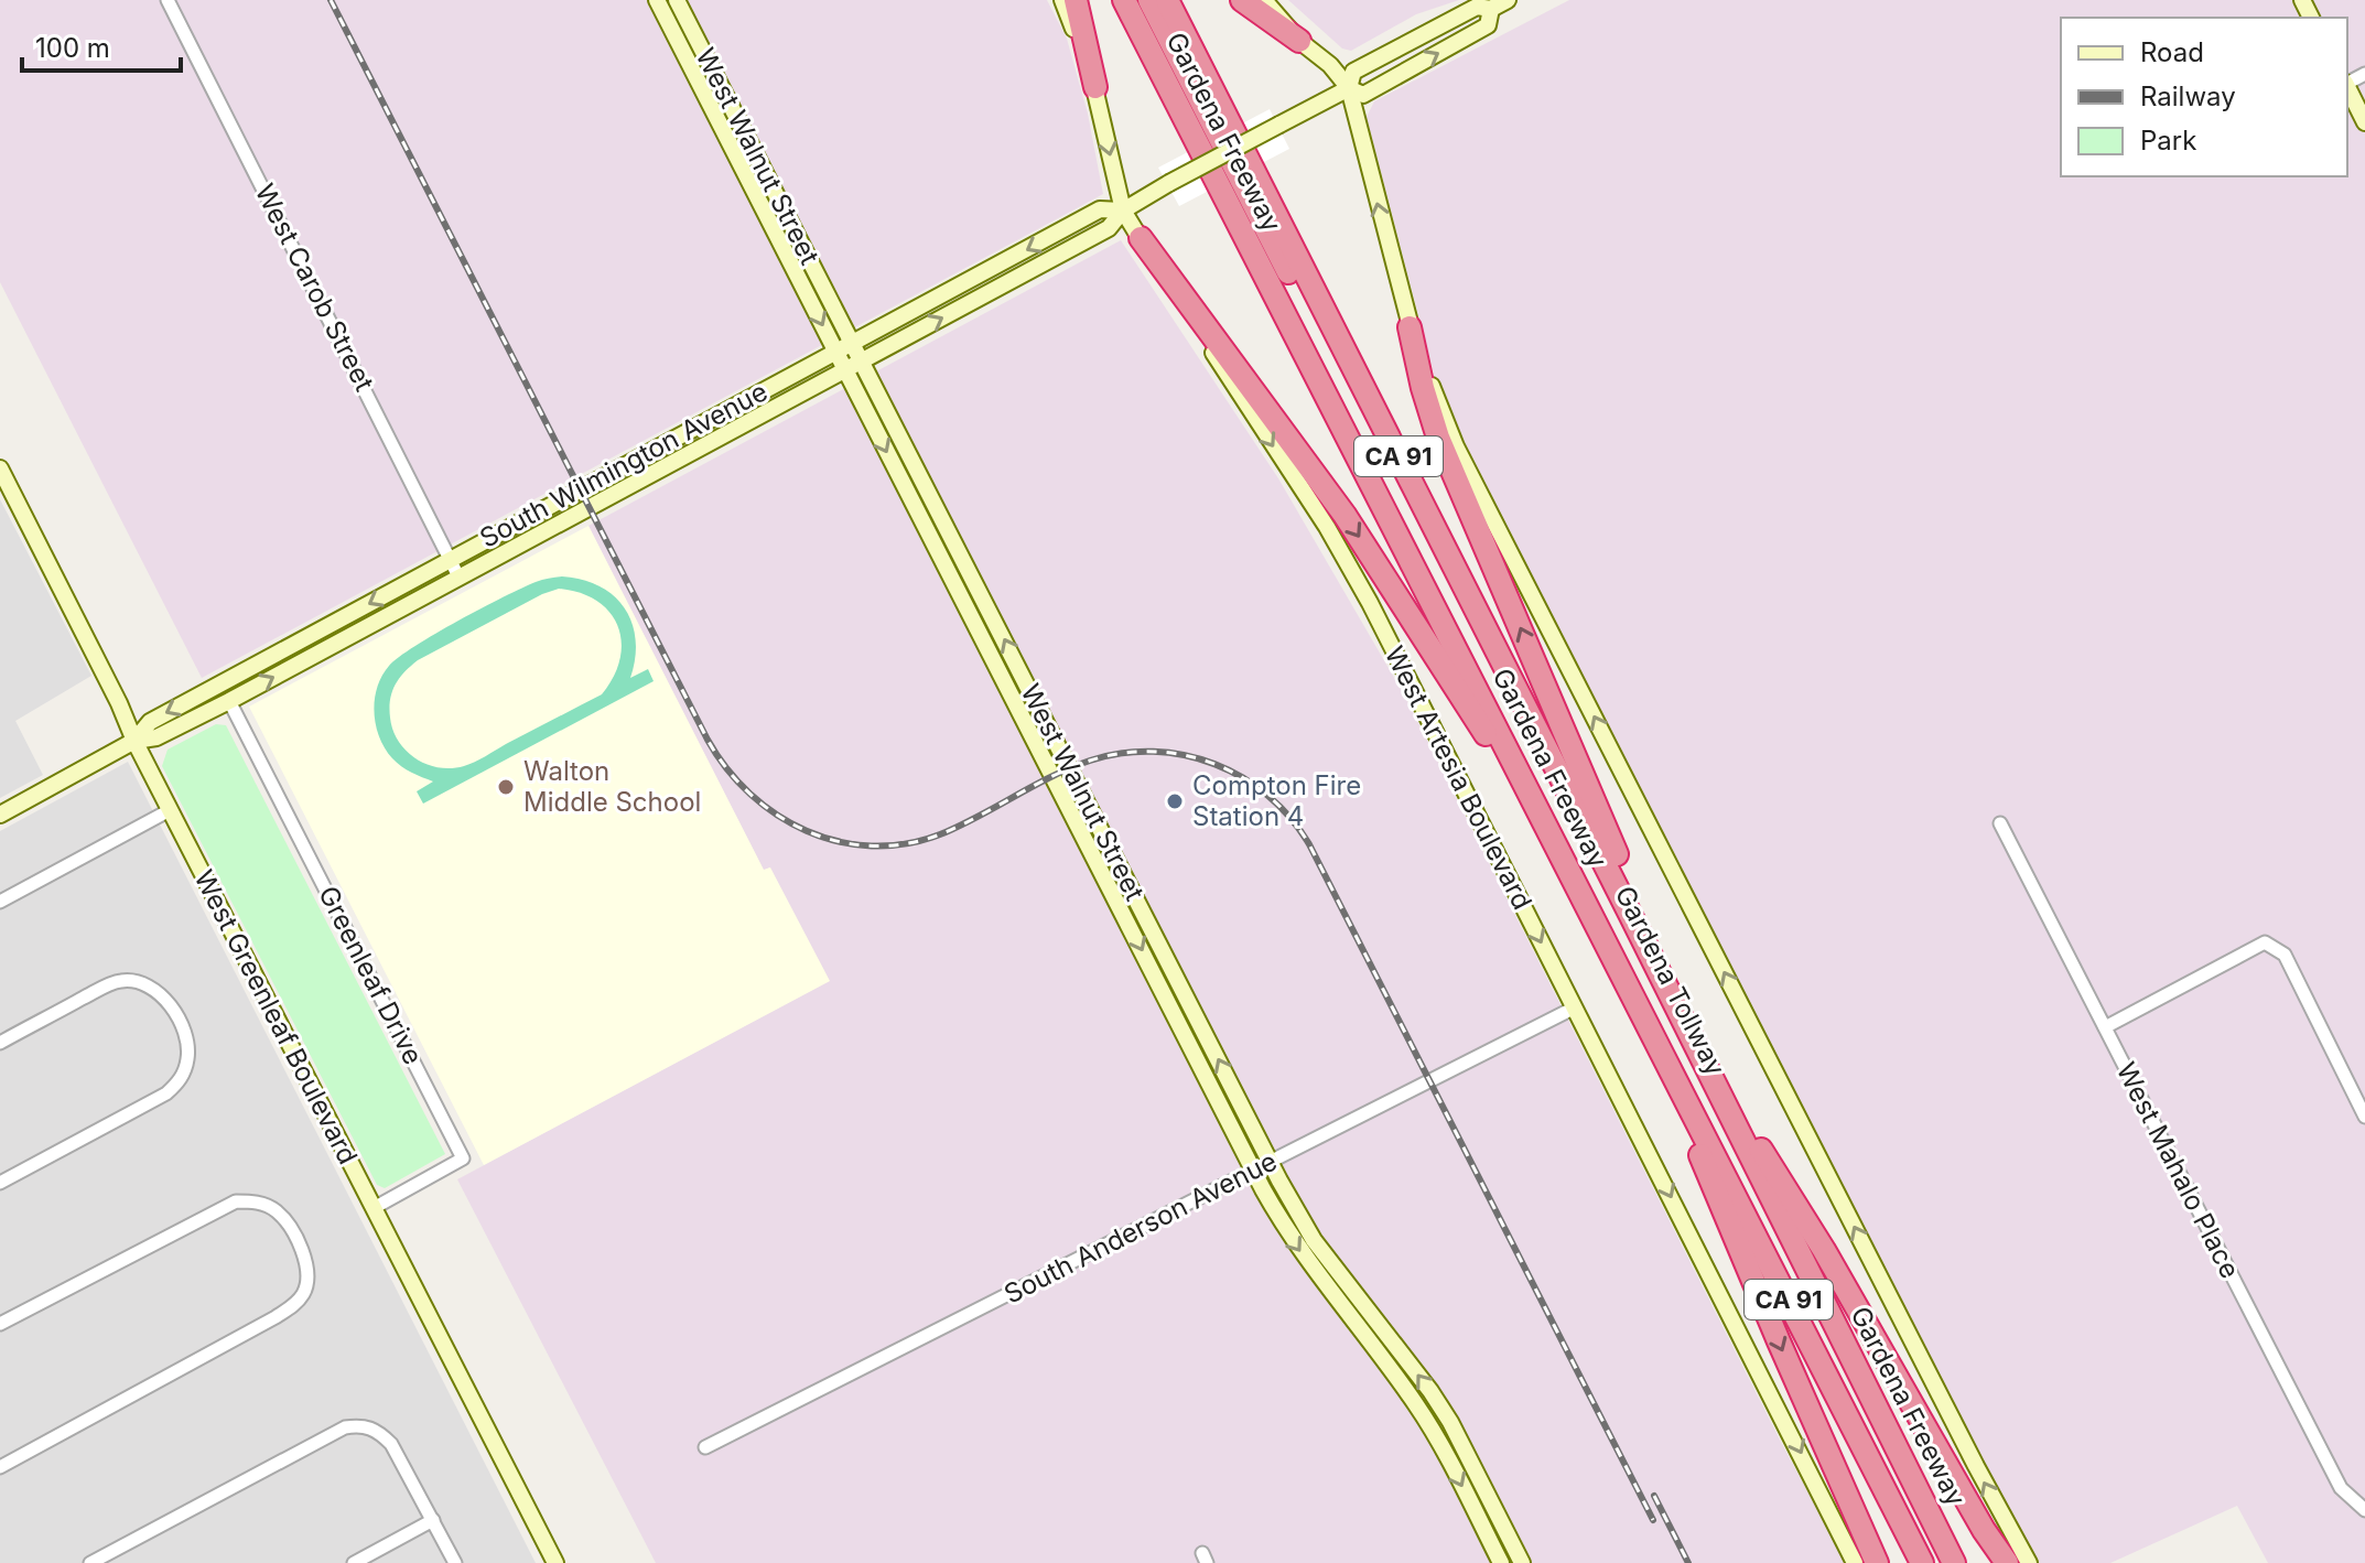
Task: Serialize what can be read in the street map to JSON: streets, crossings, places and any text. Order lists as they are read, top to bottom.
{
  "streets": {
    "highway": ["Gardena Freeway", "CA 91", "Gardena Tollway"],
    "main road": [
      "West Walnut Street",
      "South Wilmington Avenue",
      "West Artesia Boulevard",
      "West Greenleaf Boulevard"
    ],
    "street": [
      "West Carob Street",
      "Greenleaf Drive",
      "West Mahalo Place",
      "South Anderson Avenue"
    ]
  },
  "crossings": [
    ["Gardena Freeway", "Gardena Tollway"],
    ["West Walnut Street", "South Wilmington Avenue"],
    ["West Walnut Street", "South Anderson Avenue"],
    ["West Carob Street", "South Wilmington Avenue"],
    ["South Wilmington Avenue", "West Artesia Boulevard"],
    ["South Wilmington Avenue", "Greenleaf Drive"],
    ["South Wilmington Avenue", "West Greenleaf Boulevard"],
    ["West Artesia Boulevard", "South Anderson Avenue"],
    ["Greenleaf Drive", "West Greenleaf Boulevard"]
  ],
  "one_way": ["West Artesia Boulevard"],
  "places": ["Walton Middle School", "Compton Fire Station 4"],
  "legend": ["Road", "Railway", "Park"],
  "scale_bar": "100 m"
}
